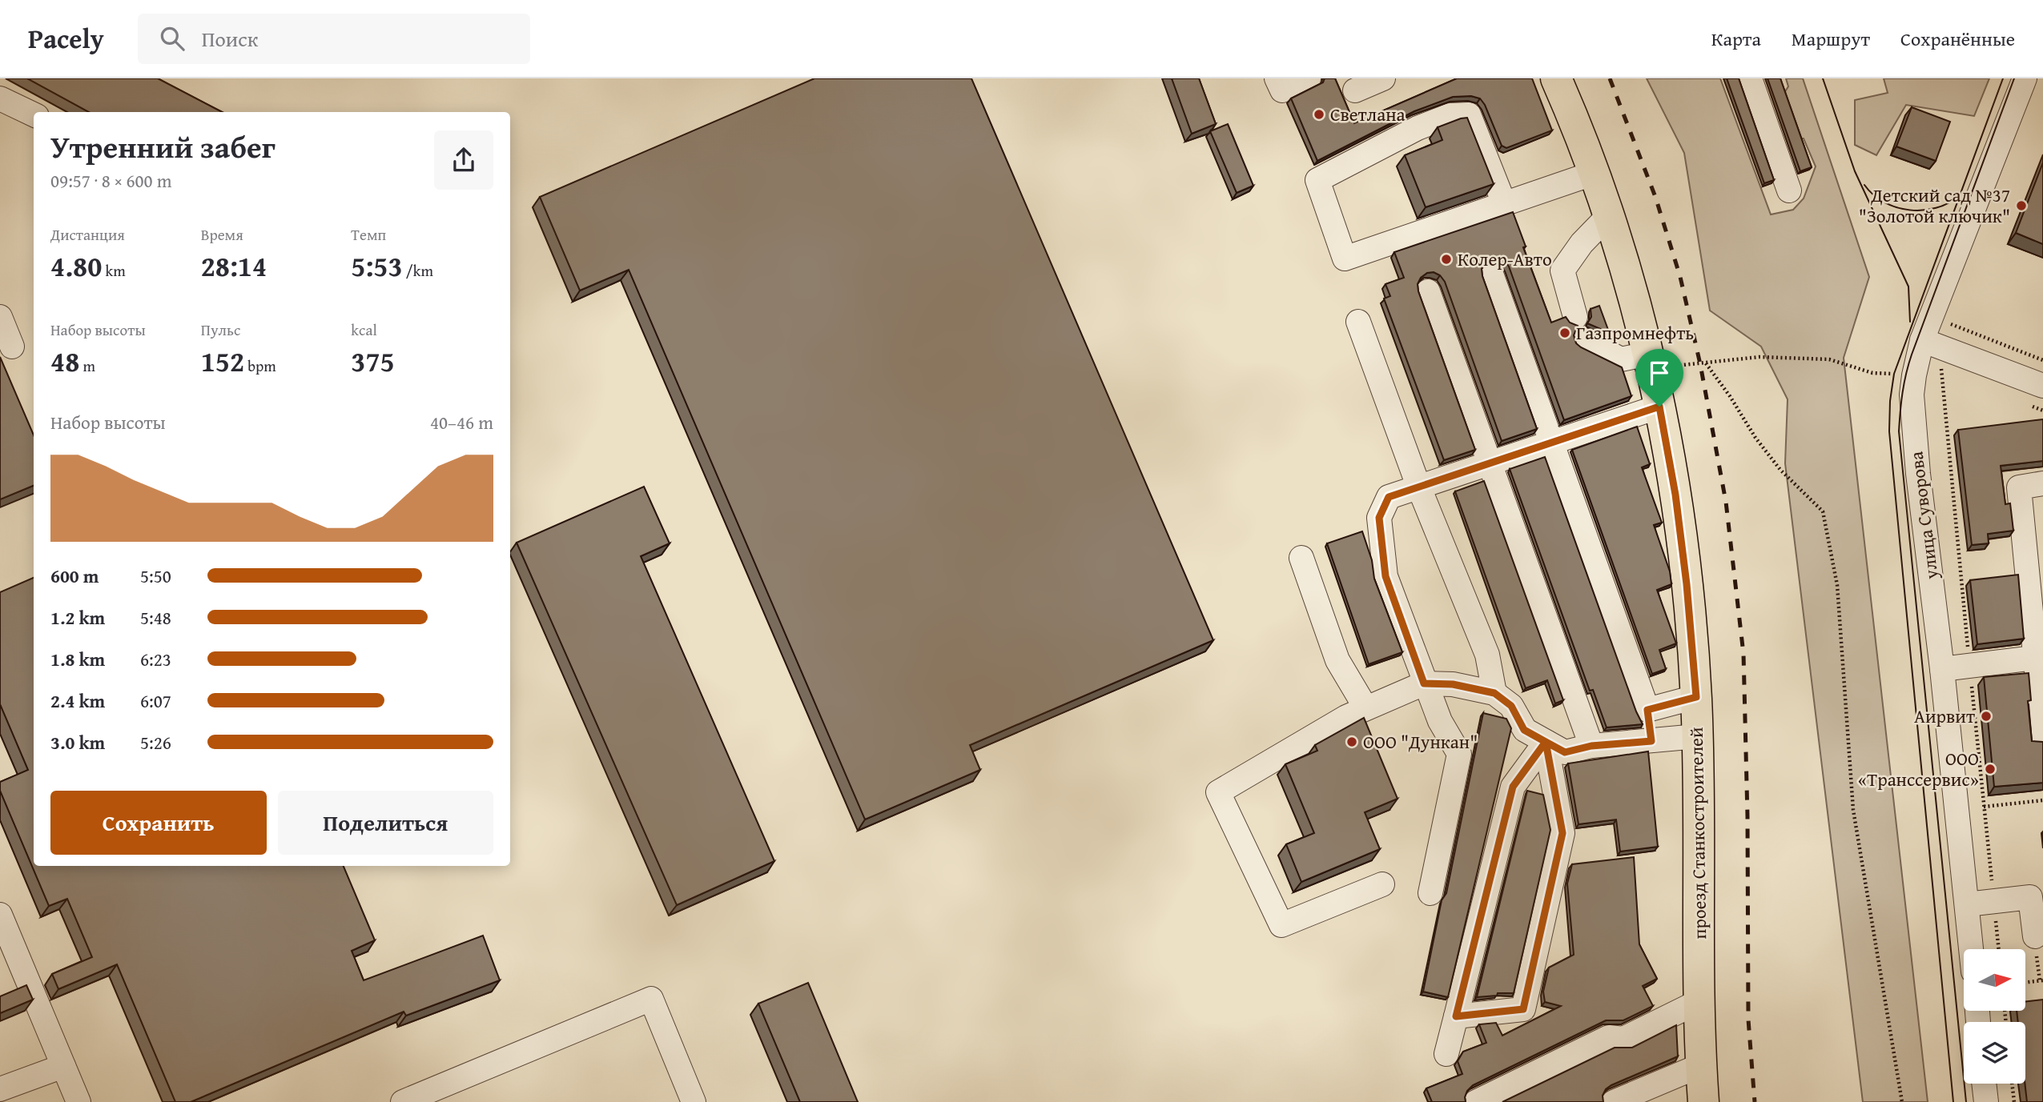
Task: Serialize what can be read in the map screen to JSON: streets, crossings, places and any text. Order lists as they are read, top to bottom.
{
  "streets": {
    "main road": ["проезд Станкостроителей"],
    "street": ["улица Суворова"]
  },
  "places": [
    "Светлана",
    "Детский сад №37 \"Золотой ключик\"",
    "Колер-Авто",
    "Газпромнефть",
    "Аирвит",
    "ООО \"Дункан\"",
    "ООО «Транссервис»"
  ],
  "north": "right",
  "page": {
    "header": "Pacely",
    "search": "Поиск",
    "nav": ["Карта", "Маршрут", "Сохранённые"],
    "heading": ["Утренний забег", "09:57 · 8 × 600 m"],
    "stats": [
      ["Дистанция", "4.80 km"],
      ["Время", "28:14"],
      ["Темп", "5:53 /km"],
      ["Набор высоты", "48 m"],
      ["Пульс", "152 bpm"],
      ["kcal", "375"]
    ],
    "chart": ["Набор высоты", "40–46 m"],
    "list": [
      {
        "name": "600 m",
        "note": "5:50"
      },
      {
        "name": "1.2 km",
        "note": "5:48"
      },
      {
        "name": "1.8 km",
        "note": "6:23"
      },
      {
        "name": "2.4 km",
        "note": "6:07"
      },
      {
        "name": "3.0 km",
        "note": "5:26"
      }
    ],
    "buttons": ["Сохранить", "Поделиться"]
  }
}
